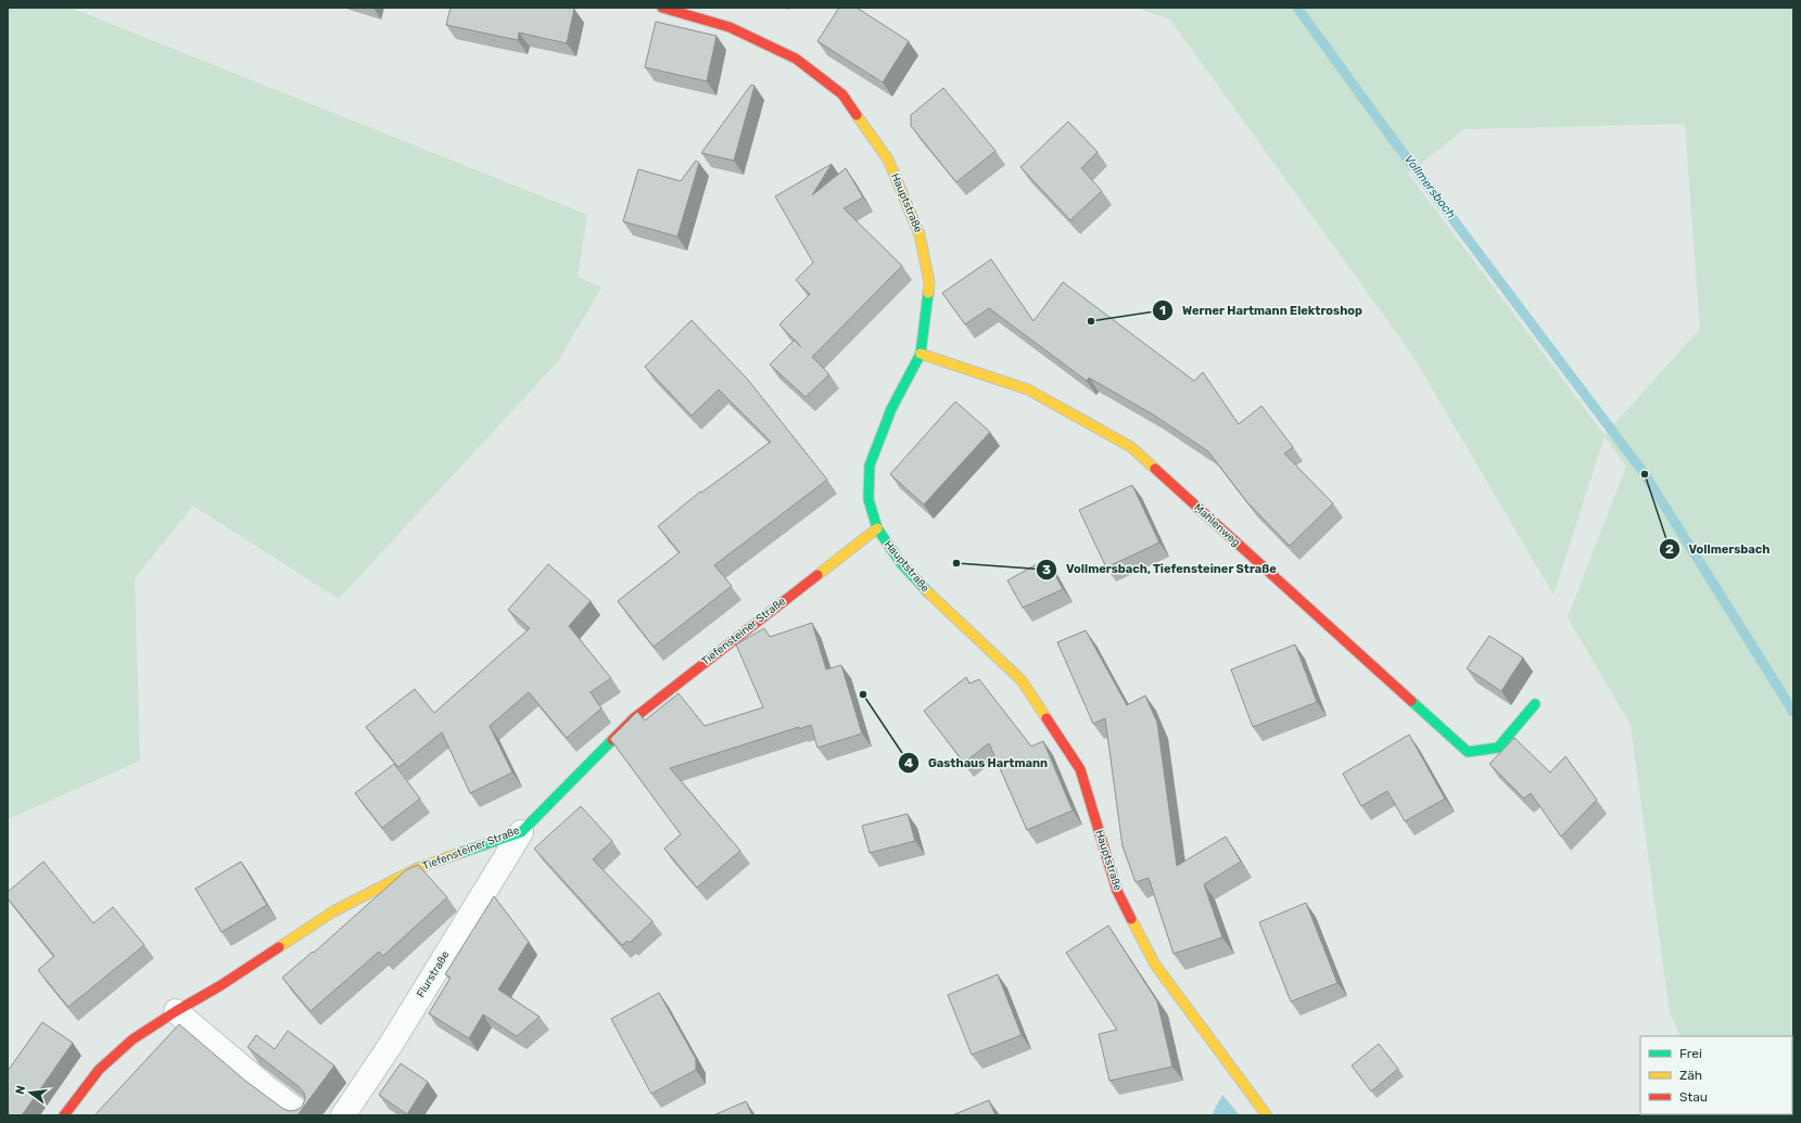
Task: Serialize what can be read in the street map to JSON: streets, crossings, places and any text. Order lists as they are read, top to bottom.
{
  "streets": {
    "street": [
      "Hauptstraße",
      "Mahlenweg",
      "Tiefensteiner Straße",
      "Flurstraße"
    ]
  },
  "crossings": [
    ["Hauptstraße", "Mahlenweg"],
    ["Hauptstraße", "Tiefensteiner Straße"],
    ["Tiefensteiner Straße", "Flurstraße"]
  ],
  "water": ["Vollmersbach"],
  "places": [
    "Werner Hartmann Elektroshop",
    "Vollmersbach",
    "Vollmersbach, Tiefensteiner Straße",
    "Gasthaus Hartmann"
  ],
  "legend": ["Frei", "Zäh", "Stau"],
  "north": "left"
}
